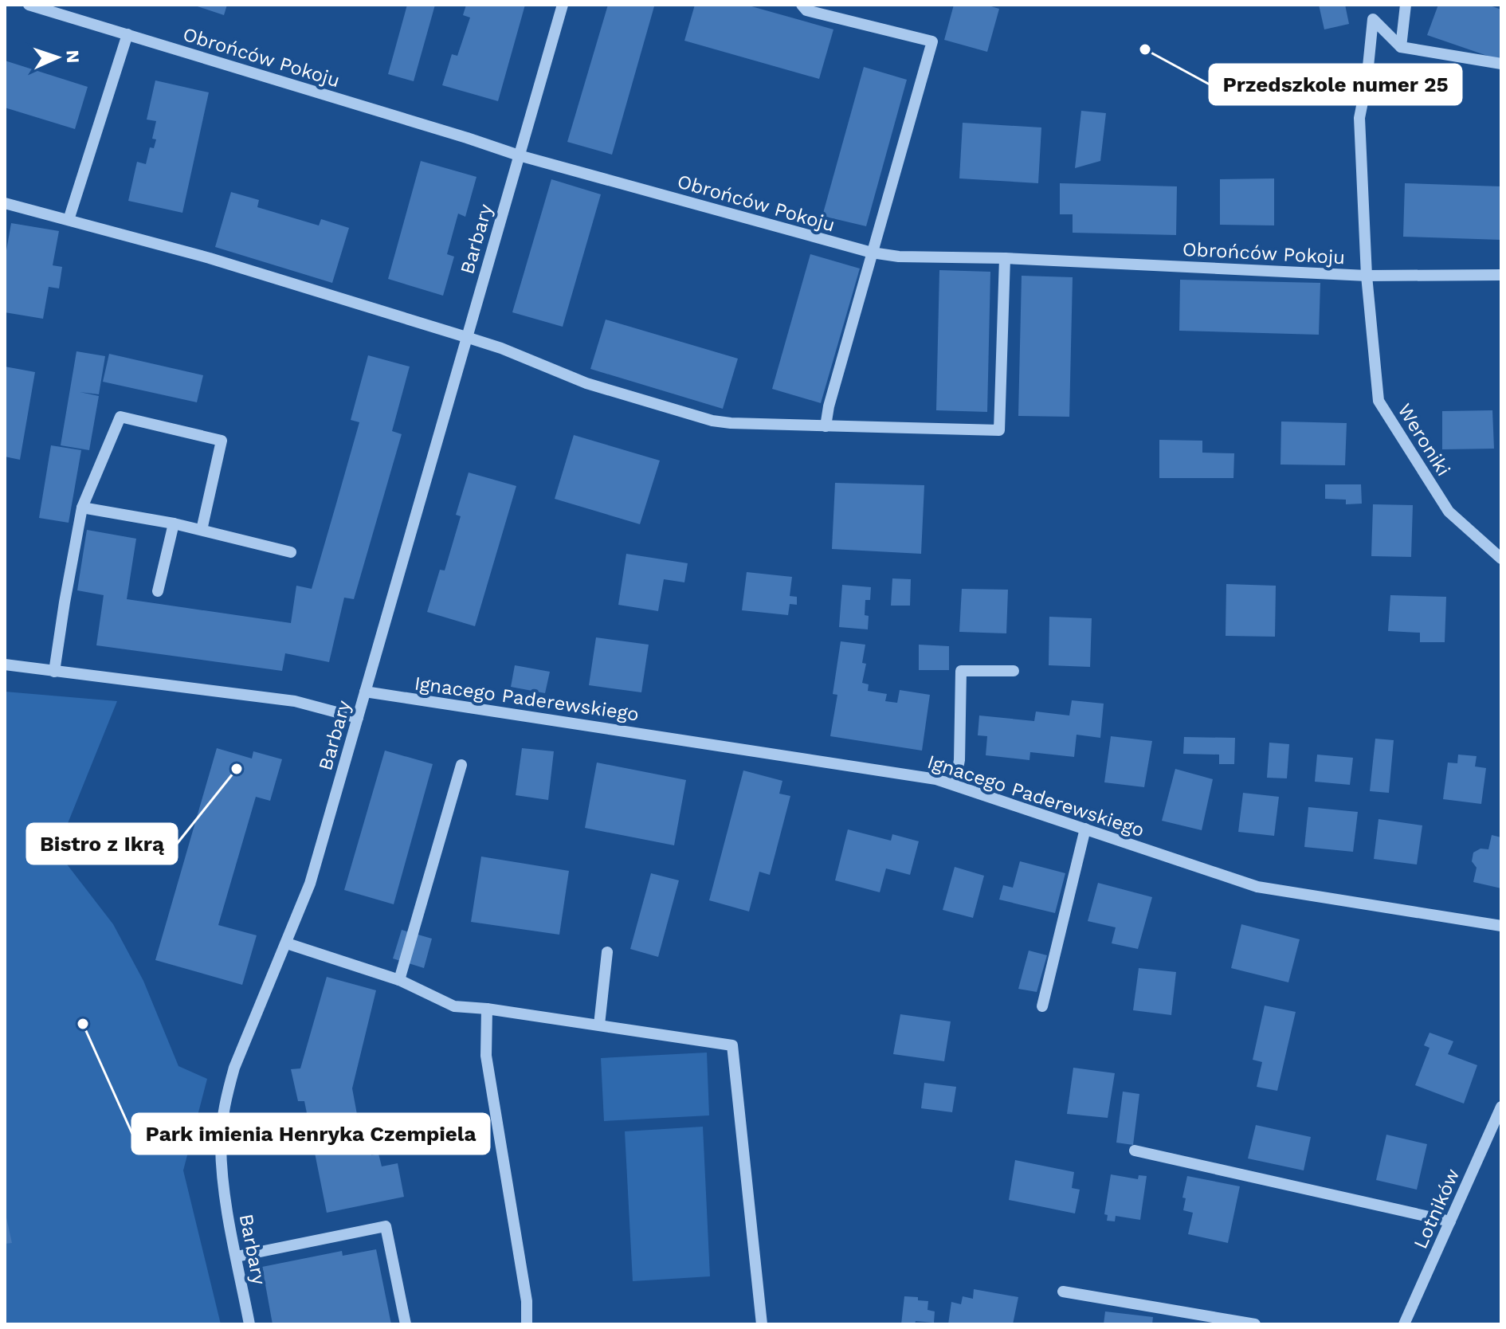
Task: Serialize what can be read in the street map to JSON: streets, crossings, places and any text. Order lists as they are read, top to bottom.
{
  "streets": {
    "street": [
      "Obrońców Pokoju",
      "Barbary",
      "Weroniki",
      "Ignacego Paderewskiego",
      "Lotników"
    ]
  },
  "crossings": [
    ["Obrońców Pokoju", "Barbary"],
    ["Obrońców Pokoju", "Weroniki"],
    ["Barbary", "Ignacego Paderewskiego"]
  ],
  "places": ["Przedszkole numer 25", "Bistro z Ikrą", "Park imienia Henryka Czempiela"],
  "north": "right"
}
